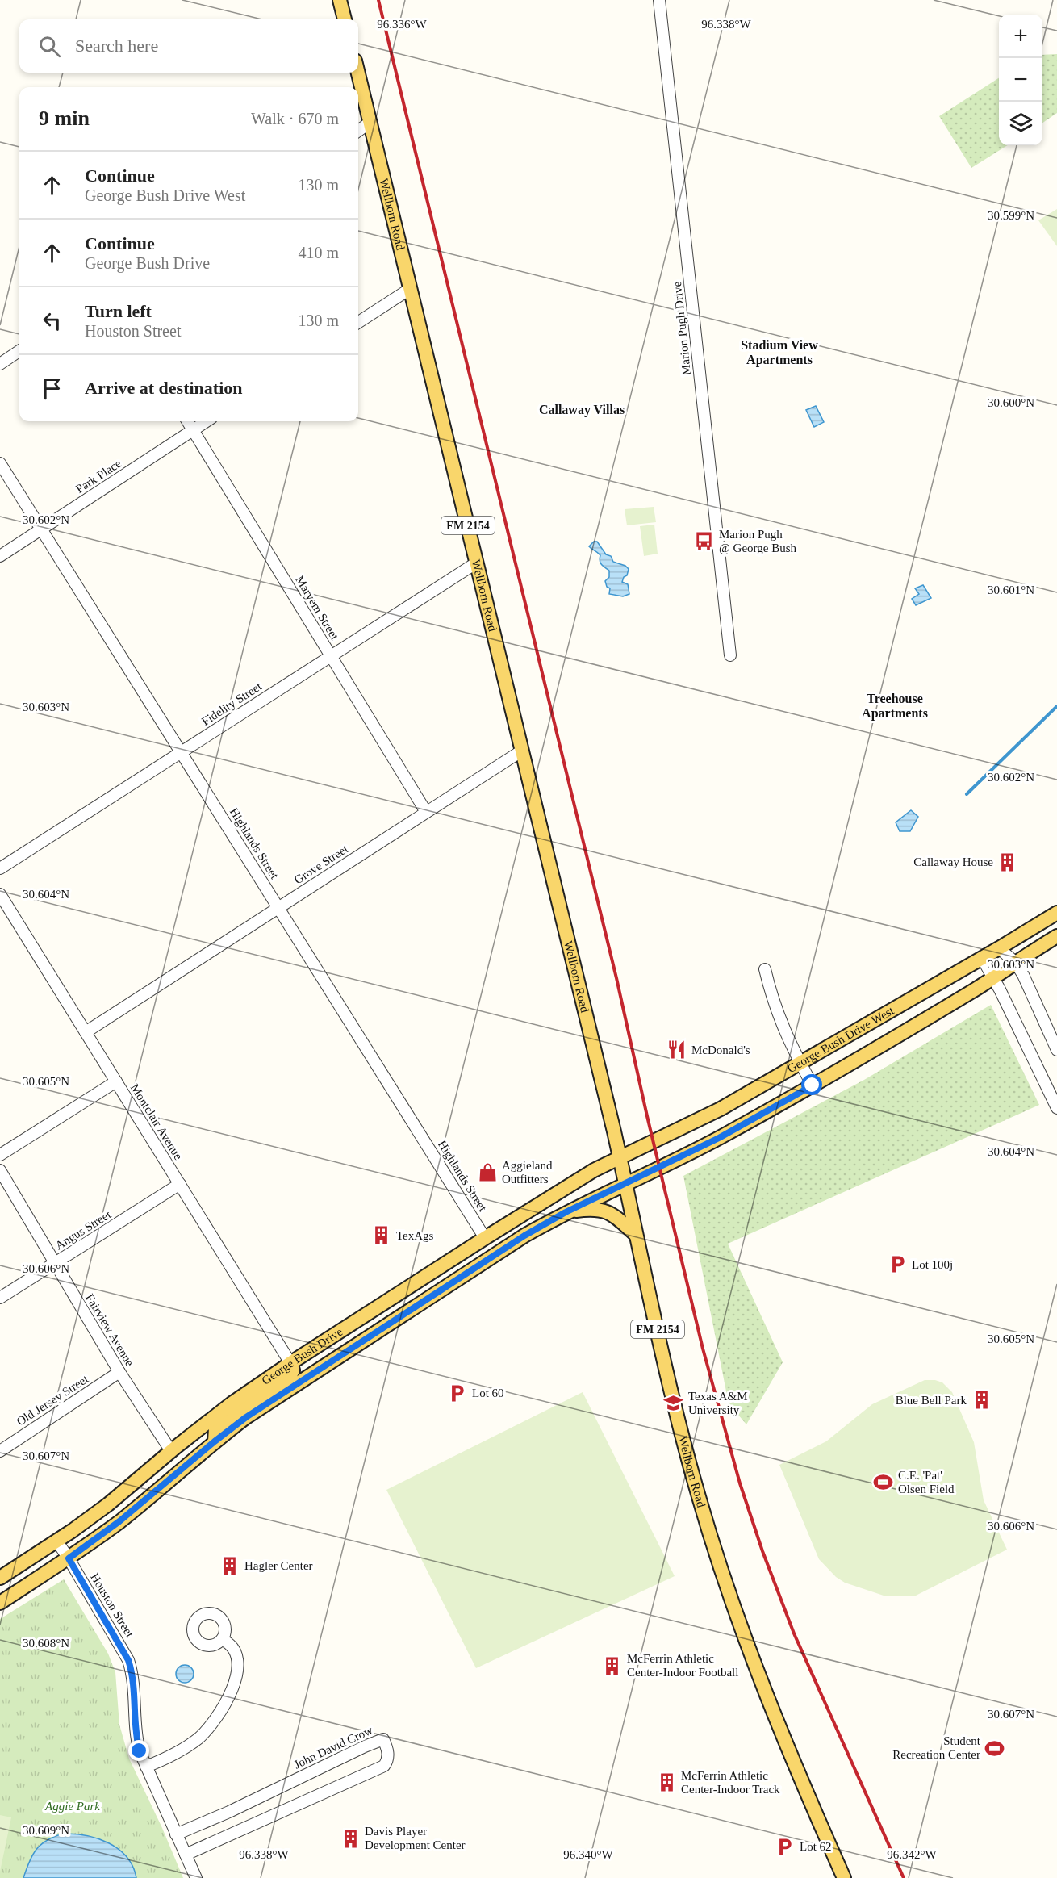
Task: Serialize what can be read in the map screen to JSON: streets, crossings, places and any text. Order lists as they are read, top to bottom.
{
  "streets": {
    "main road": [
      "Wellborn Road",
      "FM 2154",
      "George Bush Drive West",
      "George Bush Drive"
    ],
    "street": [
      "Marion Pugh Drive",
      "Park Place",
      "Maryem Street",
      "Fidelity Street",
      "Highlands Street",
      "Grove Street",
      "Montclair Avenue",
      "Angus Street",
      "Fairview Avenue",
      "Old Jersey Street",
      "Houston Street",
      "John David Crow"
    ]
  },
  "crossings": [
    ["Wellborn Road", "Fidelity Street"],
    ["Wellborn Road", "Grove Street"],
    ["Wellborn Road", "George Bush Drive West"],
    ["Wellborn Road", "George Bush Drive"],
    ["Park Place", "Maryem Street"],
    ["Park Place", "Highlands Street"],
    ["Maryem Street", "Fidelity Street"],
    ["Maryem Street", "Grove Street"],
    ["Fidelity Street", "Highlands Street"],
    ["Highlands Street", "Grove Street"],
    ["Highlands Street", "George Bush Drive"],
    ["Grove Street", "Montclair Avenue"],
    ["George Bush Drive West", "George Bush Drive"],
    ["Montclair Avenue", "Angus Street"],
    ["Montclair Avenue", "George Bush Drive"],
    ["Angus Street", "Fairview Avenue"],
    ["Fairview Avenue", "George Bush Drive"],
    ["Fairview Avenue", "Old Jersey Street"],
    ["George Bush Drive", "Houston Street"],
    ["Houston Street", "John David Crow"]
  ],
  "districts": ["Stadium View Apartments", "Callaway Villas", "Treehouse Apartments"],
  "parks": ["Aggie Park"],
  "places": {
    "bus stop": ["Marion Pugh @ George Bush"],
    "building": [
      "Callaway House",
      "TexAgs",
      "Blue Bell Park",
      "Hagler Center",
      "McFerrin Athletic Center-Indoor Football",
      "McFerrin Athletic Center-Indoor Track",
      "Davis Player Development Center"
    ],
    "restaurant": ["McDonald's"],
    "shop": ["Aggieland Outfitters"],
    "parking": ["Lot 100j", "Lot 60", "Lot 62"],
    "school or university": ["Texas A&M University"],
    "sports": ["C.E. 'Pat' Olsen Field", "Student Recreation Center"]
  },
  "page": {
    "map_buttons": ["+", "−"],
    "search": "Search here",
    "heading": ["9 min", "Walk · 670 m"],
    "list": [
      ["Continue", "George Bush Drive West", "130 m"],
      ["Continue", "George Bush Drive", "410 m"],
      ["Turn left", "Houston Street", "130 m"],
      "Arrive at destination"
    ]
  },
  "coordinates": [
    "96.336°W",
    "96.338°W",
    "30.599°N",
    "30.600°N",
    "30.602°N",
    "30.601°N",
    "30.603°N",
    "30.604°N",
    "30.605°N",
    "30.606°N",
    "30.607°N",
    "30.608°N",
    "30.609°N",
    "96.340°W",
    "96.342°W"
  ]
}
